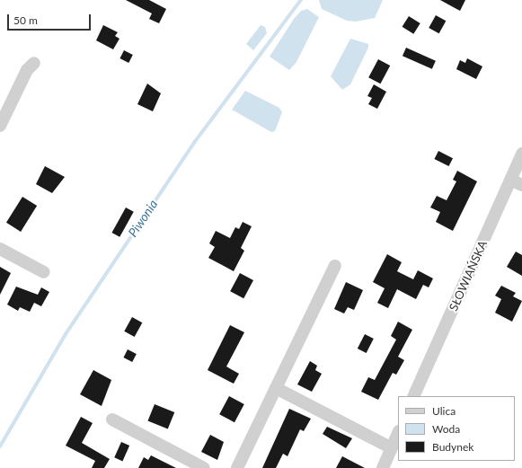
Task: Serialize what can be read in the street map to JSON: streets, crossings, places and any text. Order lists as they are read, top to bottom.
{
  "streets": {
    "street": ["SŁOWIAŃSKA"]
  },
  "water": ["Piwonia"],
  "legend": ["Ulica", "Woda", "Budynek"],
  "scale_bar": "50 m"
}
